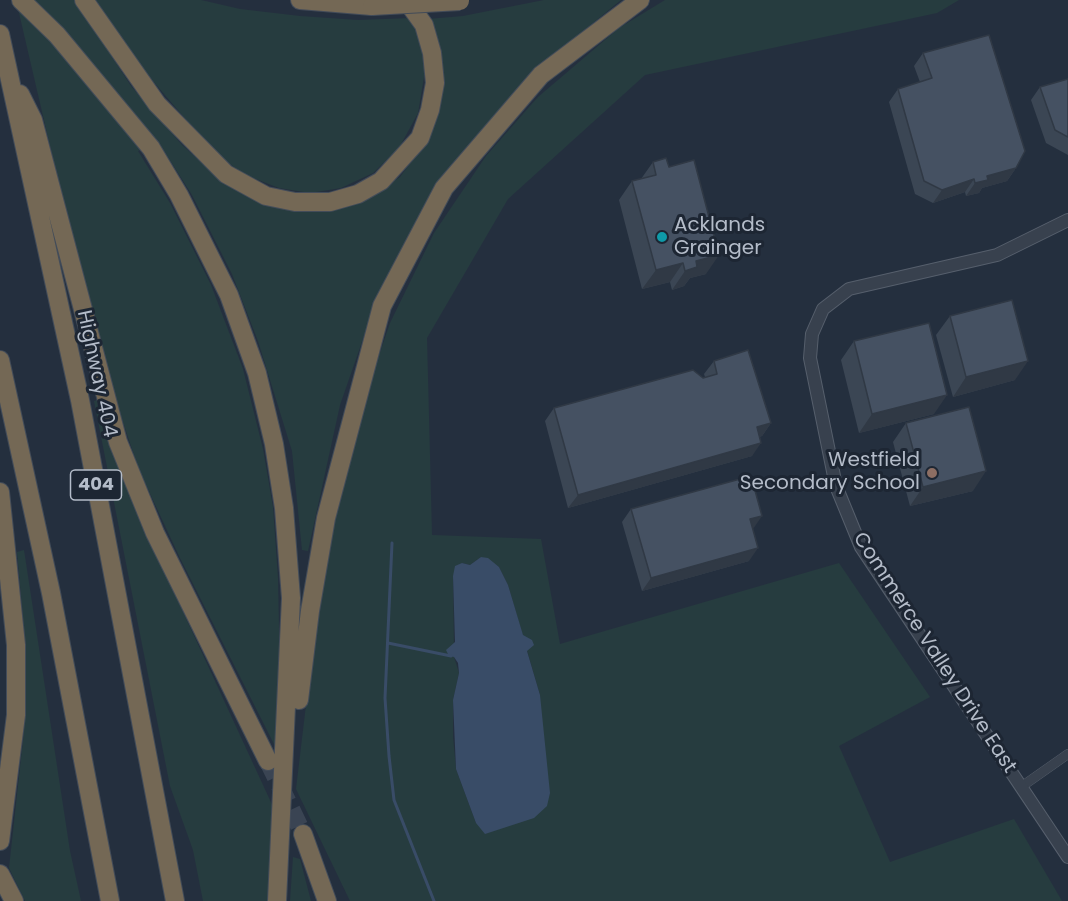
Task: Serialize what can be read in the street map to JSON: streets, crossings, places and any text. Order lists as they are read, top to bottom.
{
  "streets": {
    "highway": ["Highway 404", "404"],
    "street": ["Commerce Valley Drive East"]
  },
  "places": ["Acklands Grainger", "Westfield Secondary School"]
}
